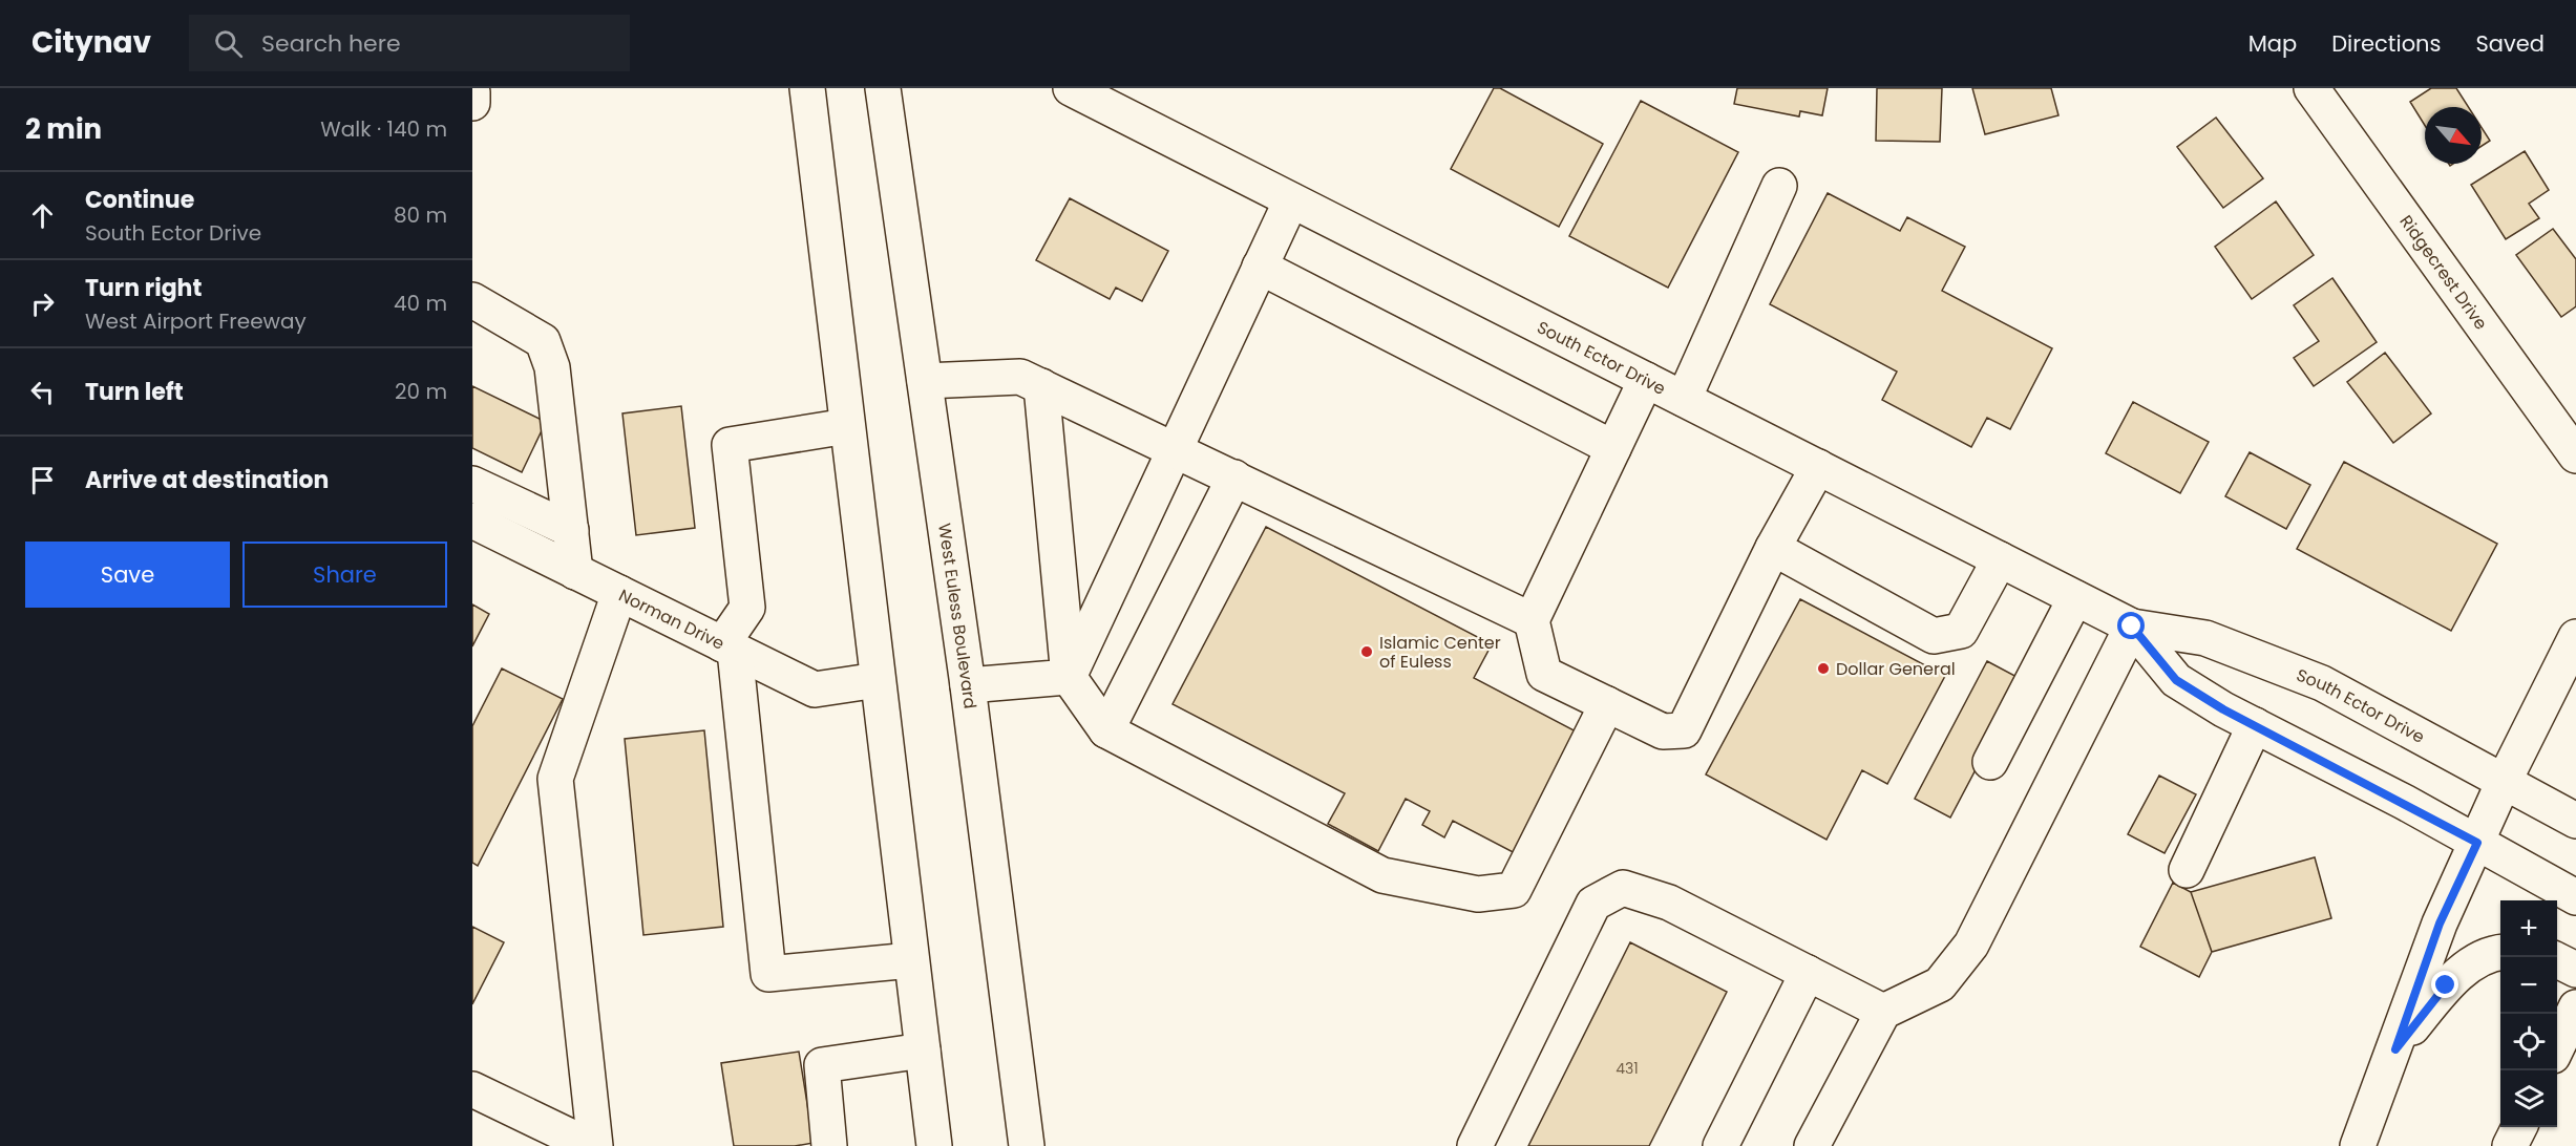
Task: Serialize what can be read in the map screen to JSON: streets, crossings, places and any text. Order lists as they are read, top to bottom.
{
  "streets": {
    "main road": [
      "Ridgecrest Drive",
      "South Ector Drive",
      "West Euless Boulevard",
      "Norman Drive"
    ]
  },
  "places": ["Islamic Center of Euless", "Dollar General"],
  "house_numbers": ["431"],
  "north": "bottom right",
  "page": {
    "header": "Citynav",
    "search": "Search here",
    "nav": ["Map", "Directions", "Saved"],
    "heading": ["2 min", "Walk · 140 m"],
    "list": [
      ["Continue", "South Ector Drive", "80 m"],
      ["Turn right", "West Airport Freeway", "40 m"],
      ["Turn left", "20 m"],
      "Arrive at destination"
    ],
    "buttons": ["Save", "Share"],
    "map_buttons": ["+", "−"]
  }
}
